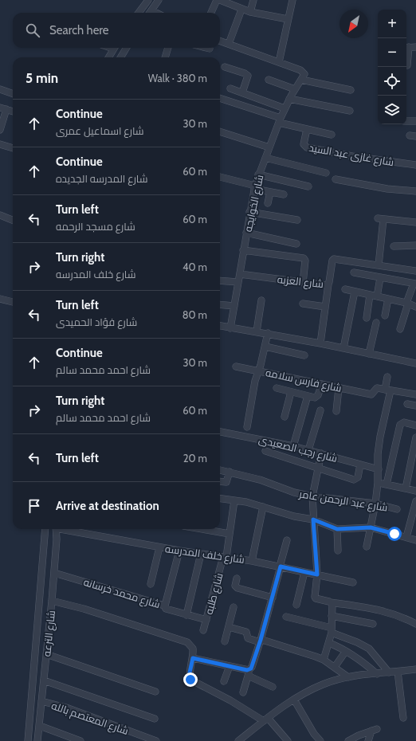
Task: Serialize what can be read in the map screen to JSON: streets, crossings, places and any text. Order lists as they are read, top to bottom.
{
  "streets": {
    "street": [
      "شارع غازى عبد السيد",
      "شارع الخوايجه",
      "شارع العزبه",
      "شارع فارس سلامه",
      "شارع رجب الصعيدى",
      "شارع عبد الرحمن عامر",
      "شارع خلف المدرسه",
      "شارع محمد خرسانه",
      "شارع طلبه",
      "شارع الترعه",
      "شارع المعتصم بالله"
    ]
  },
  "crossings": [
    ["شارع الخوايجه", "شارع العزبه"],
    ["شارع خلف المدرسه", "شارع طلبه"],
    ["شارع محمد خرسانه", "شارع طلبه"],
    ["شارع محمد خرسانه", "شارع الترعه"],
    ["شارع الترعه", "شارع المعتصم بالله"]
  ],
  "north": "bottom left",
  "page": {
    "map_buttons": ["+", "−"],
    "search": "Search here",
    "heading": ["5 min", "Walk · 380 m"],
    "list": [
      ["Continue", "شارع اسماعيل عمرى", "30 m"],
      ["Continue", "شارع المدرسه الجديده", "60 m"],
      ["Turn left", "شارع مسجد الرحمه", "60 m"],
      ["Turn right", "شارع خلف المدرسه", "40 m"],
      ["Turn left", "شارع فؤاد الحميدى", "80 m"],
      ["Continue", "شارع احمد محمد سالم", "30 m"],
      ["Turn right", "شارع احمد محمد سالم", "60 m"],
      ["Turn left", "20 m"],
      "Arrive at destination"
    ]
  }
}
